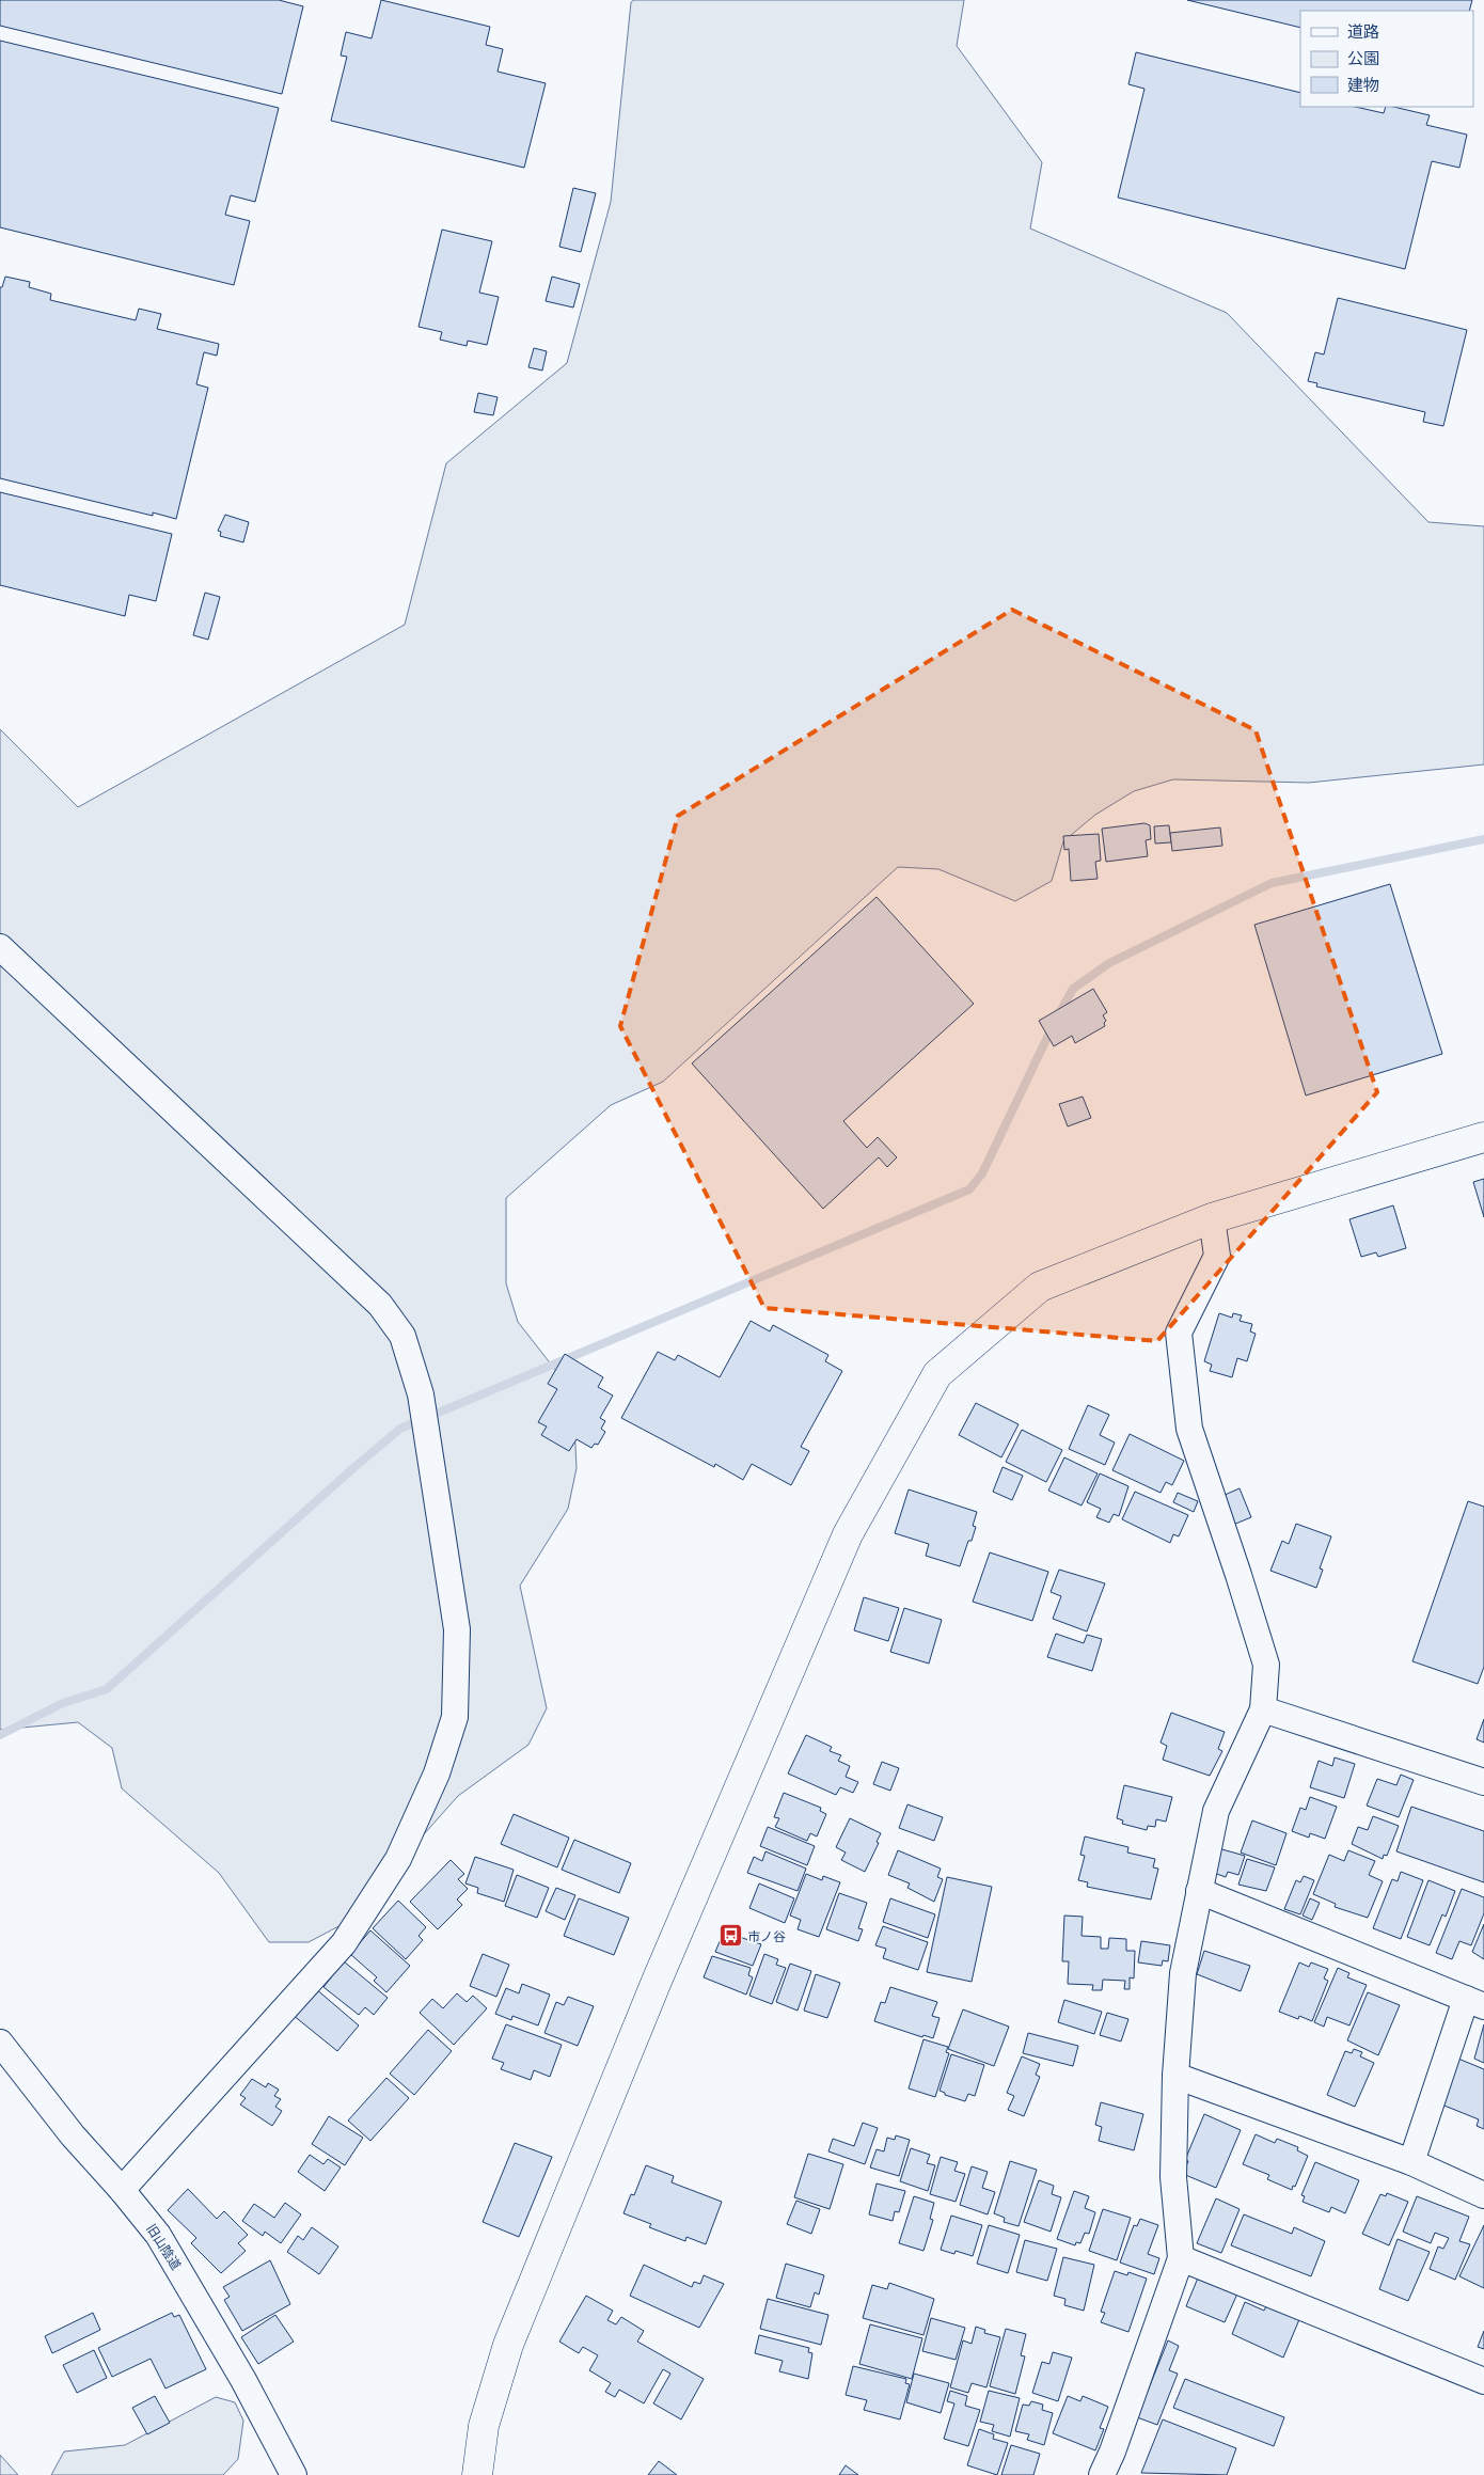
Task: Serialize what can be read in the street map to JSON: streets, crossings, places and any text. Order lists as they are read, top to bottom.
{
  "streets": {
    "street": ["旧山陰道"]
  },
  "places": {
    "bus stop": ["市ノ谷"]
  },
  "legend": ["道路", "公園", "建物"]
}
